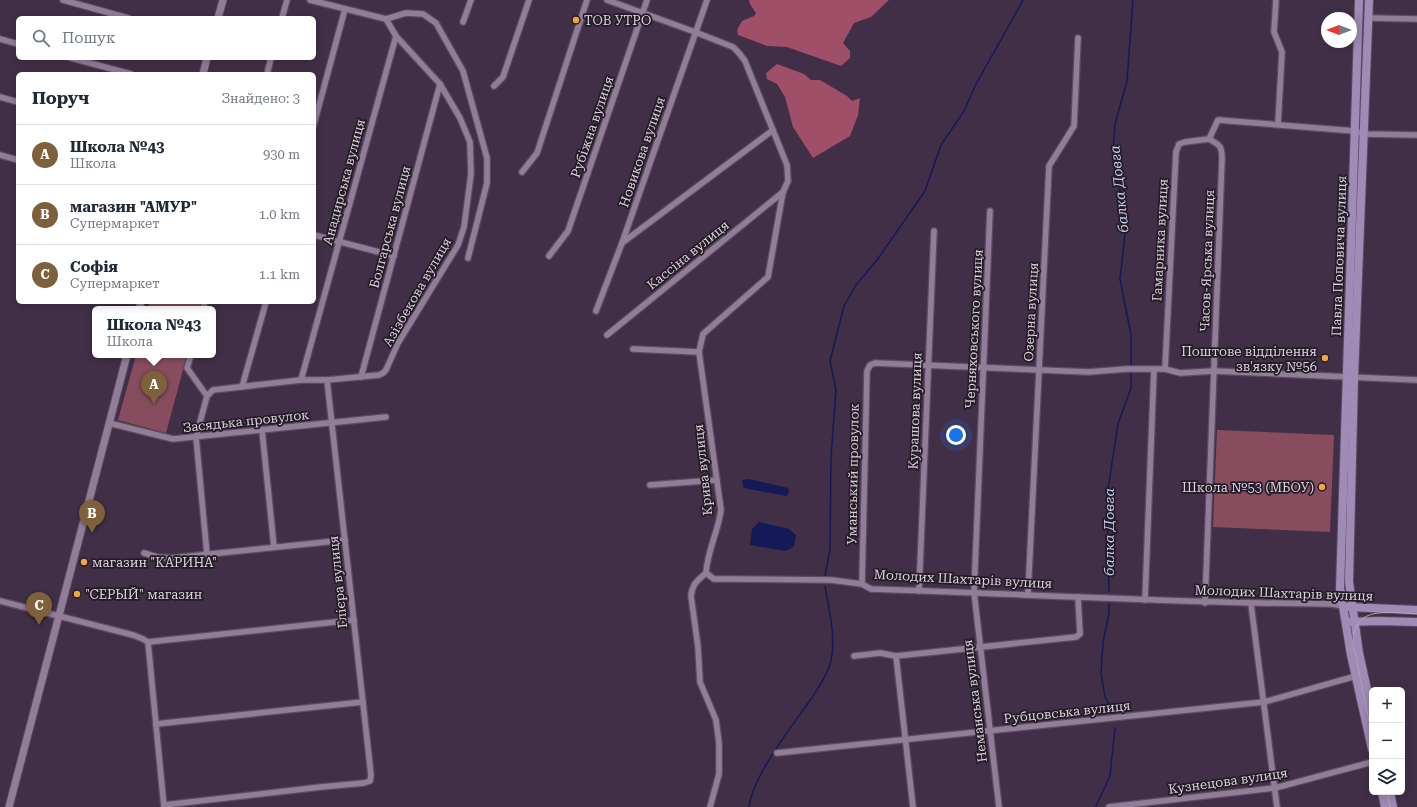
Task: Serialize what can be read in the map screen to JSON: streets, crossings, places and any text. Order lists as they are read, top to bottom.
{
  "streets": {
    "main road": ["Павла Поповича вулиця", "Молодих Шахтарів вулиця"],
    "street": [
      "Рубіжна вулиця",
      "Новикова вулиця",
      "Анадирська вулиця",
      "Болгарська вулиця",
      "Гамарника вулиця",
      "Кассіна вулиця",
      "Часов-Ярська вулиця",
      "Азізбекова вулиця",
      "Озерна вулиця",
      "Черняховського вулиця",
      "Курашова вулиця",
      "Засядька провулок",
      "Крива вулиця",
      "Уманський провулок",
      "Глієра вулиця",
      "Неманська вулиця",
      "Рубцовська вулиця",
      "Кузнецова вулиця"
    ]
  },
  "crossings": [
    ["Анадирська вулиця", "Азізбекова вулиця"],
    ["Болгарська вулиця", "Азізбекова вулиця"],
    ["Гамарника вулиця", "Часов-Ярська вулиця"],
    ["Кассіна вулиця", "Крива вулиця"],
    ["Павла Поповича вулиця", "Молодих Шахтарів вулиця"],
    ["Павла Поповича вулиця", "Рубцовська вулиця"],
    ["Часов-Ярська вулиця", "Молодих Шахтарів вулиця"],
    ["Озерна вулиця", "Молодих Шахтарів вулиця"],
    ["Черняховського вулиця", "Молодих Шахтарів вулиця"],
    ["Черняховського вулиця", "Неманська вулиця"],
    ["Курашова вулиця", "Уманський провулок"],
    ["Курашова вулиця", "Молодих Шахтарів вулиця"],
    ["Засядька провулок", "Глієра вулиця"],
    ["Крива вулиця", "Молодих Шахтарів вулиця"],
    ["Уманський провулок", "Молодих Шахтарів вулиця"],
    ["Молодих Шахтарів вулиця", "Неманська вулиця"],
    ["Неманська вулиця", "Рубцовська вулиця"]
  ],
  "water": ["балка Довга"],
  "places": [
    "ТОВ УТРО",
    "Поштове відділення зв'язку №56",
    "Школа №53 (МБОУ)",
    "магазин \"КАРИНА\"",
    "\"СЕРЫЙ\" магазин"
  ],
  "north": "left",
  "page": {
    "search": "Пошук",
    "heading": ["Поруч", "Знайдено: 3"],
    "list": [
      {
        "mark": "A",
        "name": "Школа №43",
        "note": "Школа",
        "value": "930 m"
      },
      {
        "mark": "B",
        "name": "магазин \"АМУР\"",
        "note": "Супермаркет",
        "value": "1.0 km"
      },
      {
        "mark": "C",
        "name": "Софія",
        "note": "Супермаркет",
        "value": "1.1 km"
      }
    ],
    "popup": ["Школа №43", "Школа"],
    "pins": ["A", "B", "C"],
    "map_buttons": ["+", "−"]
  }
}
